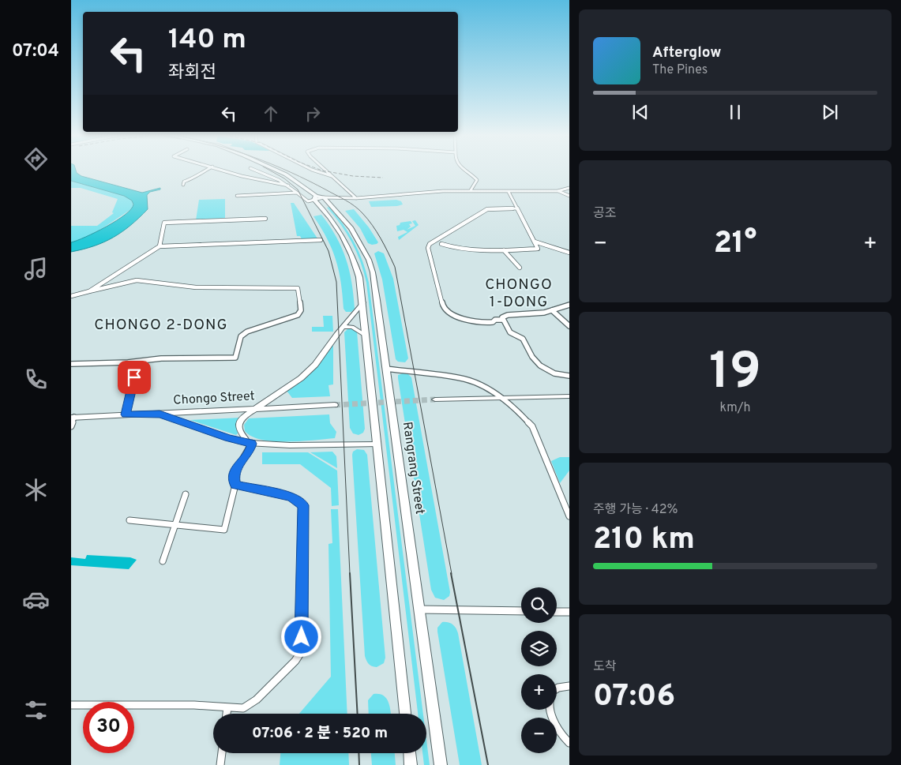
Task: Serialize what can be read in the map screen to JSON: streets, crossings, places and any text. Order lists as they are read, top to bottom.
{
  "streets": {
    "main road": ["Chongo Street", "Rangrang Street"]
  },
  "districts": ["CHONGO 1-DONG", "CHONGO 2-DONG"],
  "page": {
    "tabs": "07:04",
    "turn": ["140 m", "좌회전"],
    "song": ["Afterglow", "The Pines"],
    "tile": [
      "공조",
      ["19", "km/h"],
      ["주행 가능 · 42%", "210 km"],
      ["도착", "07:06"]
    ],
    "heat": ["−", "21°", "+"],
    "map_buttons": ["+", "−"],
    "limit": "30",
    "trip": "07:06 · 2 분 · 520 m"
  }
}
